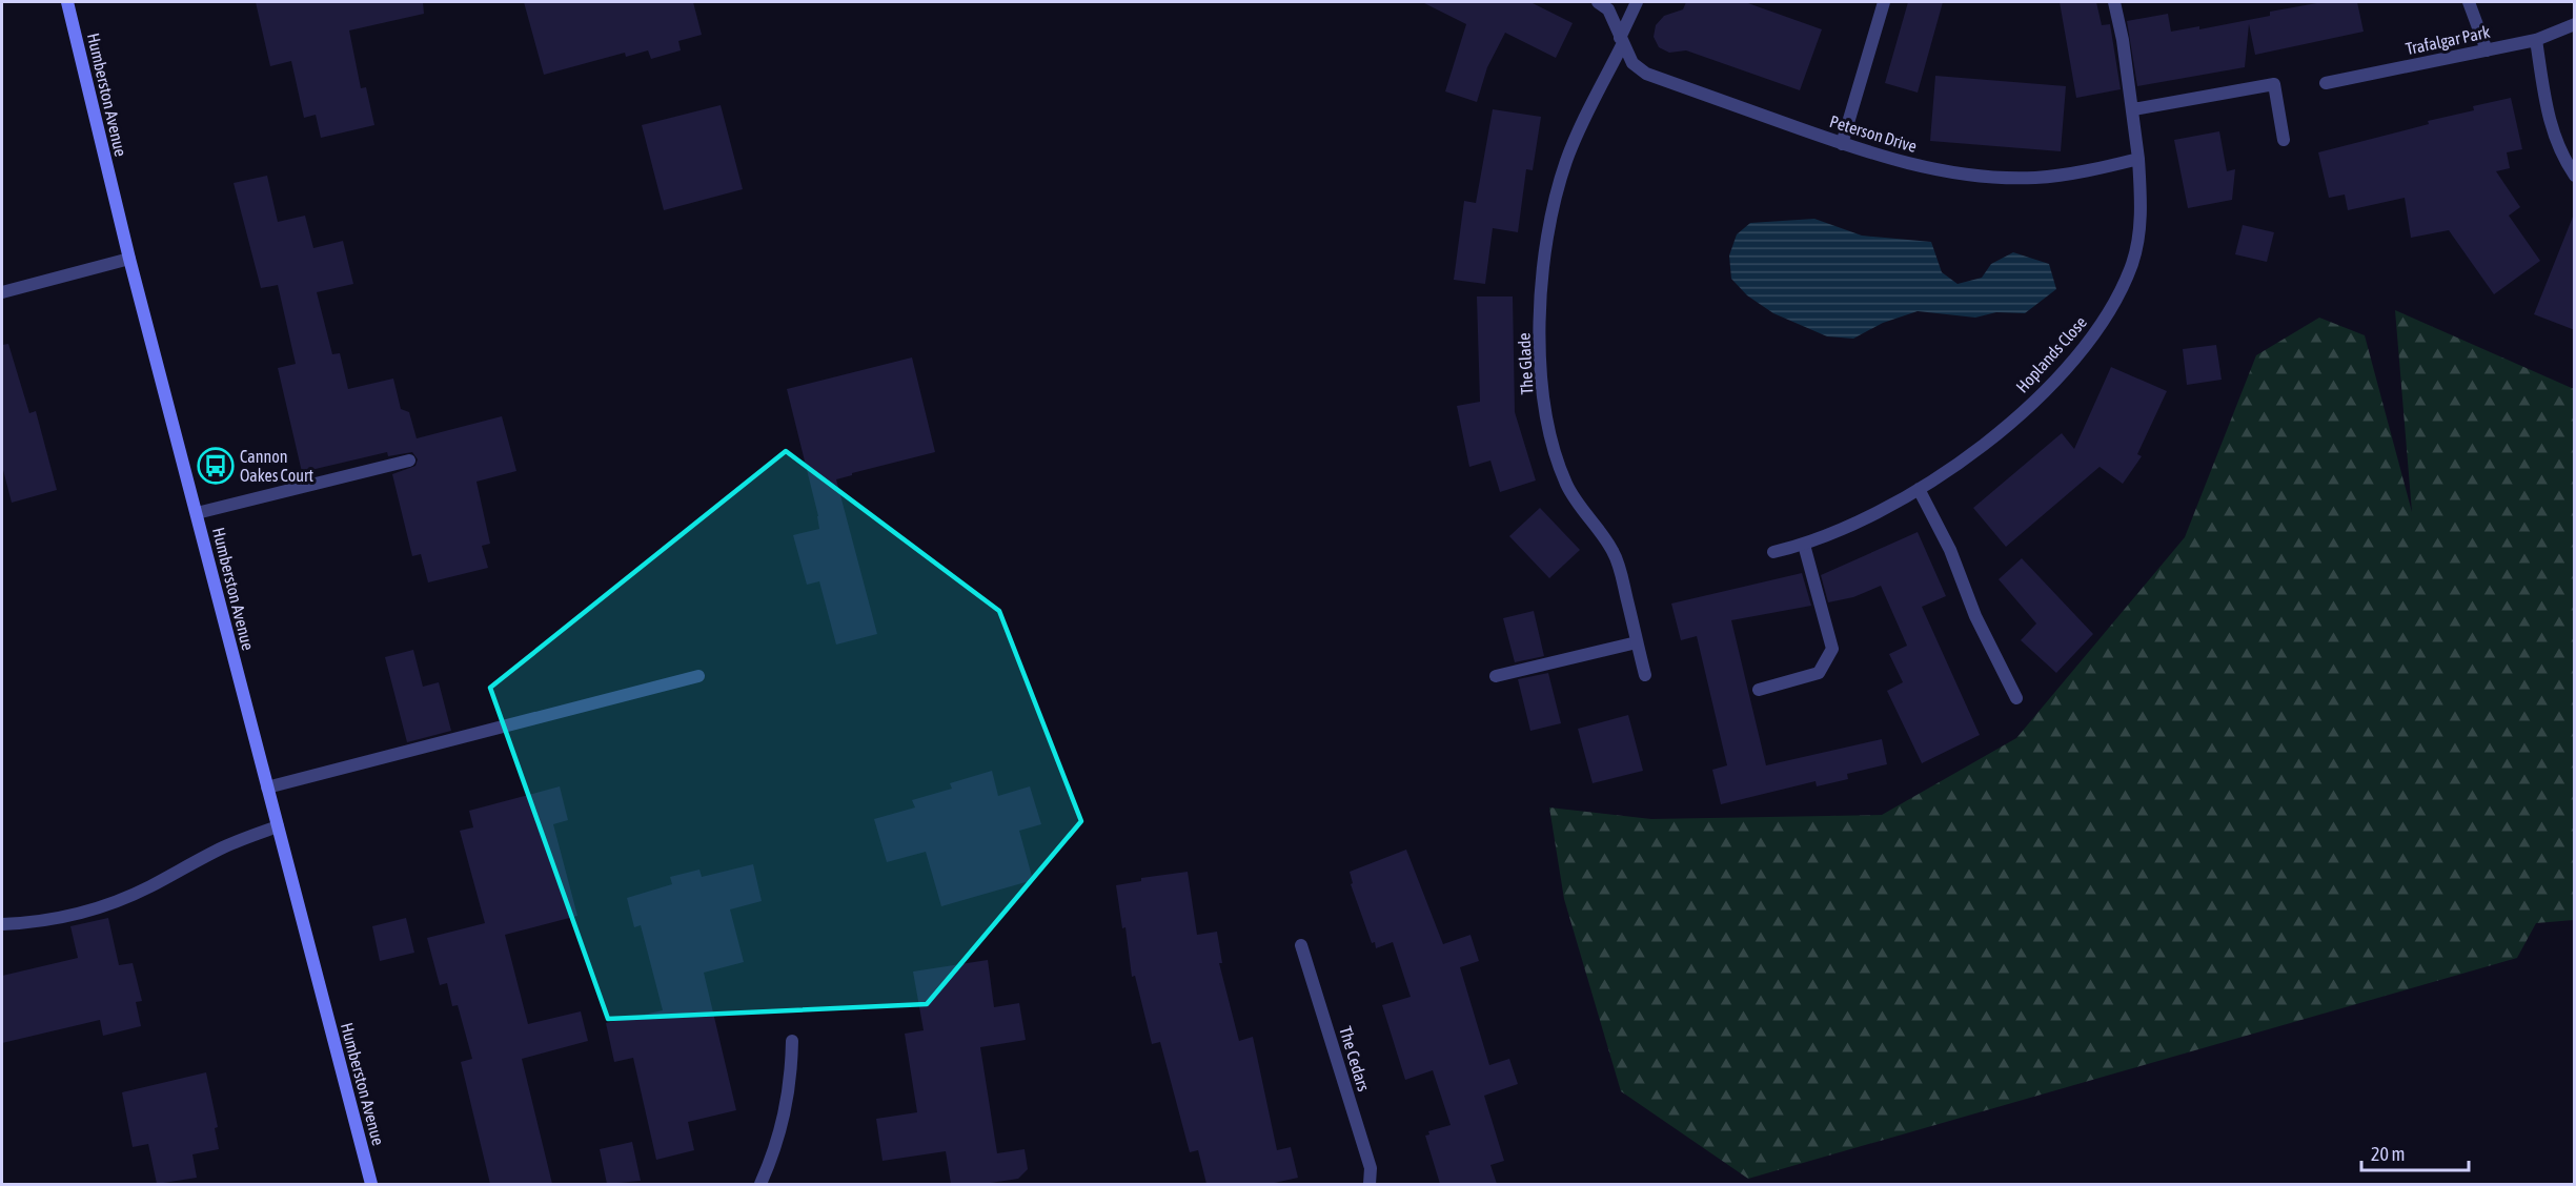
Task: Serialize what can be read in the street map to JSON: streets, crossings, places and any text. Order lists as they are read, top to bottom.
{
  "streets": {
    "main road": ["Humberston Avenue"],
    "street": [
      "Trafalgar Park",
      "Peterson Drive",
      "Hoplands Close",
      "The Glade",
      "The Cedars"
    ]
  },
  "crossings": [
    ["Peterson Drive", "Hoplands Close"],
    ["Peterson Drive", "The Glade"]
  ],
  "places": {
    "bus stop": ["Cannon Oakes Court"]
  },
  "scale_bar": "20 m"
}
